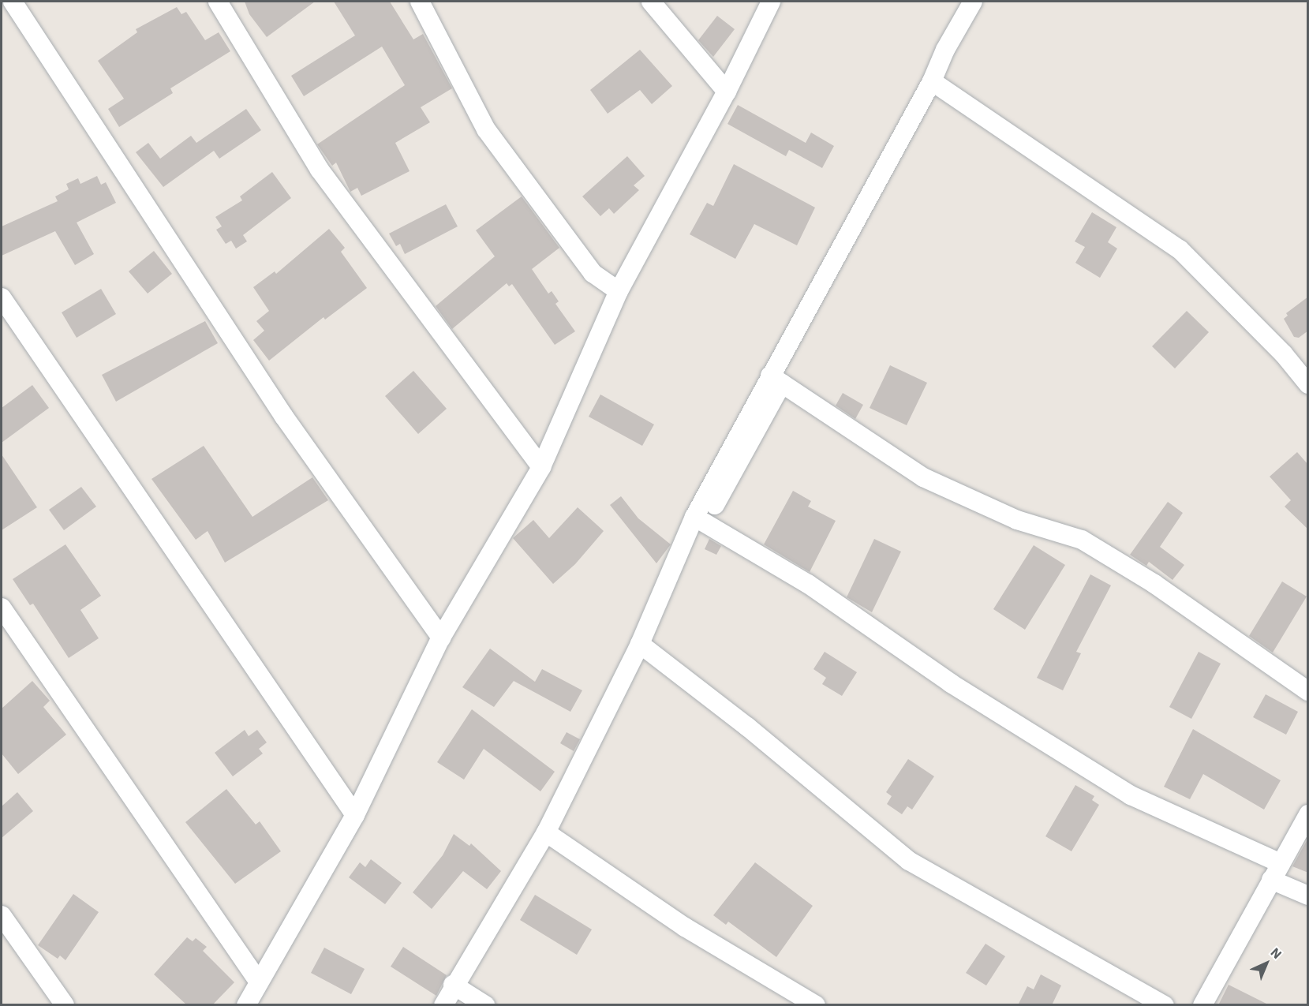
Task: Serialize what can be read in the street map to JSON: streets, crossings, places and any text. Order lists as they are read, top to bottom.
{
  "north": "top right"
}
